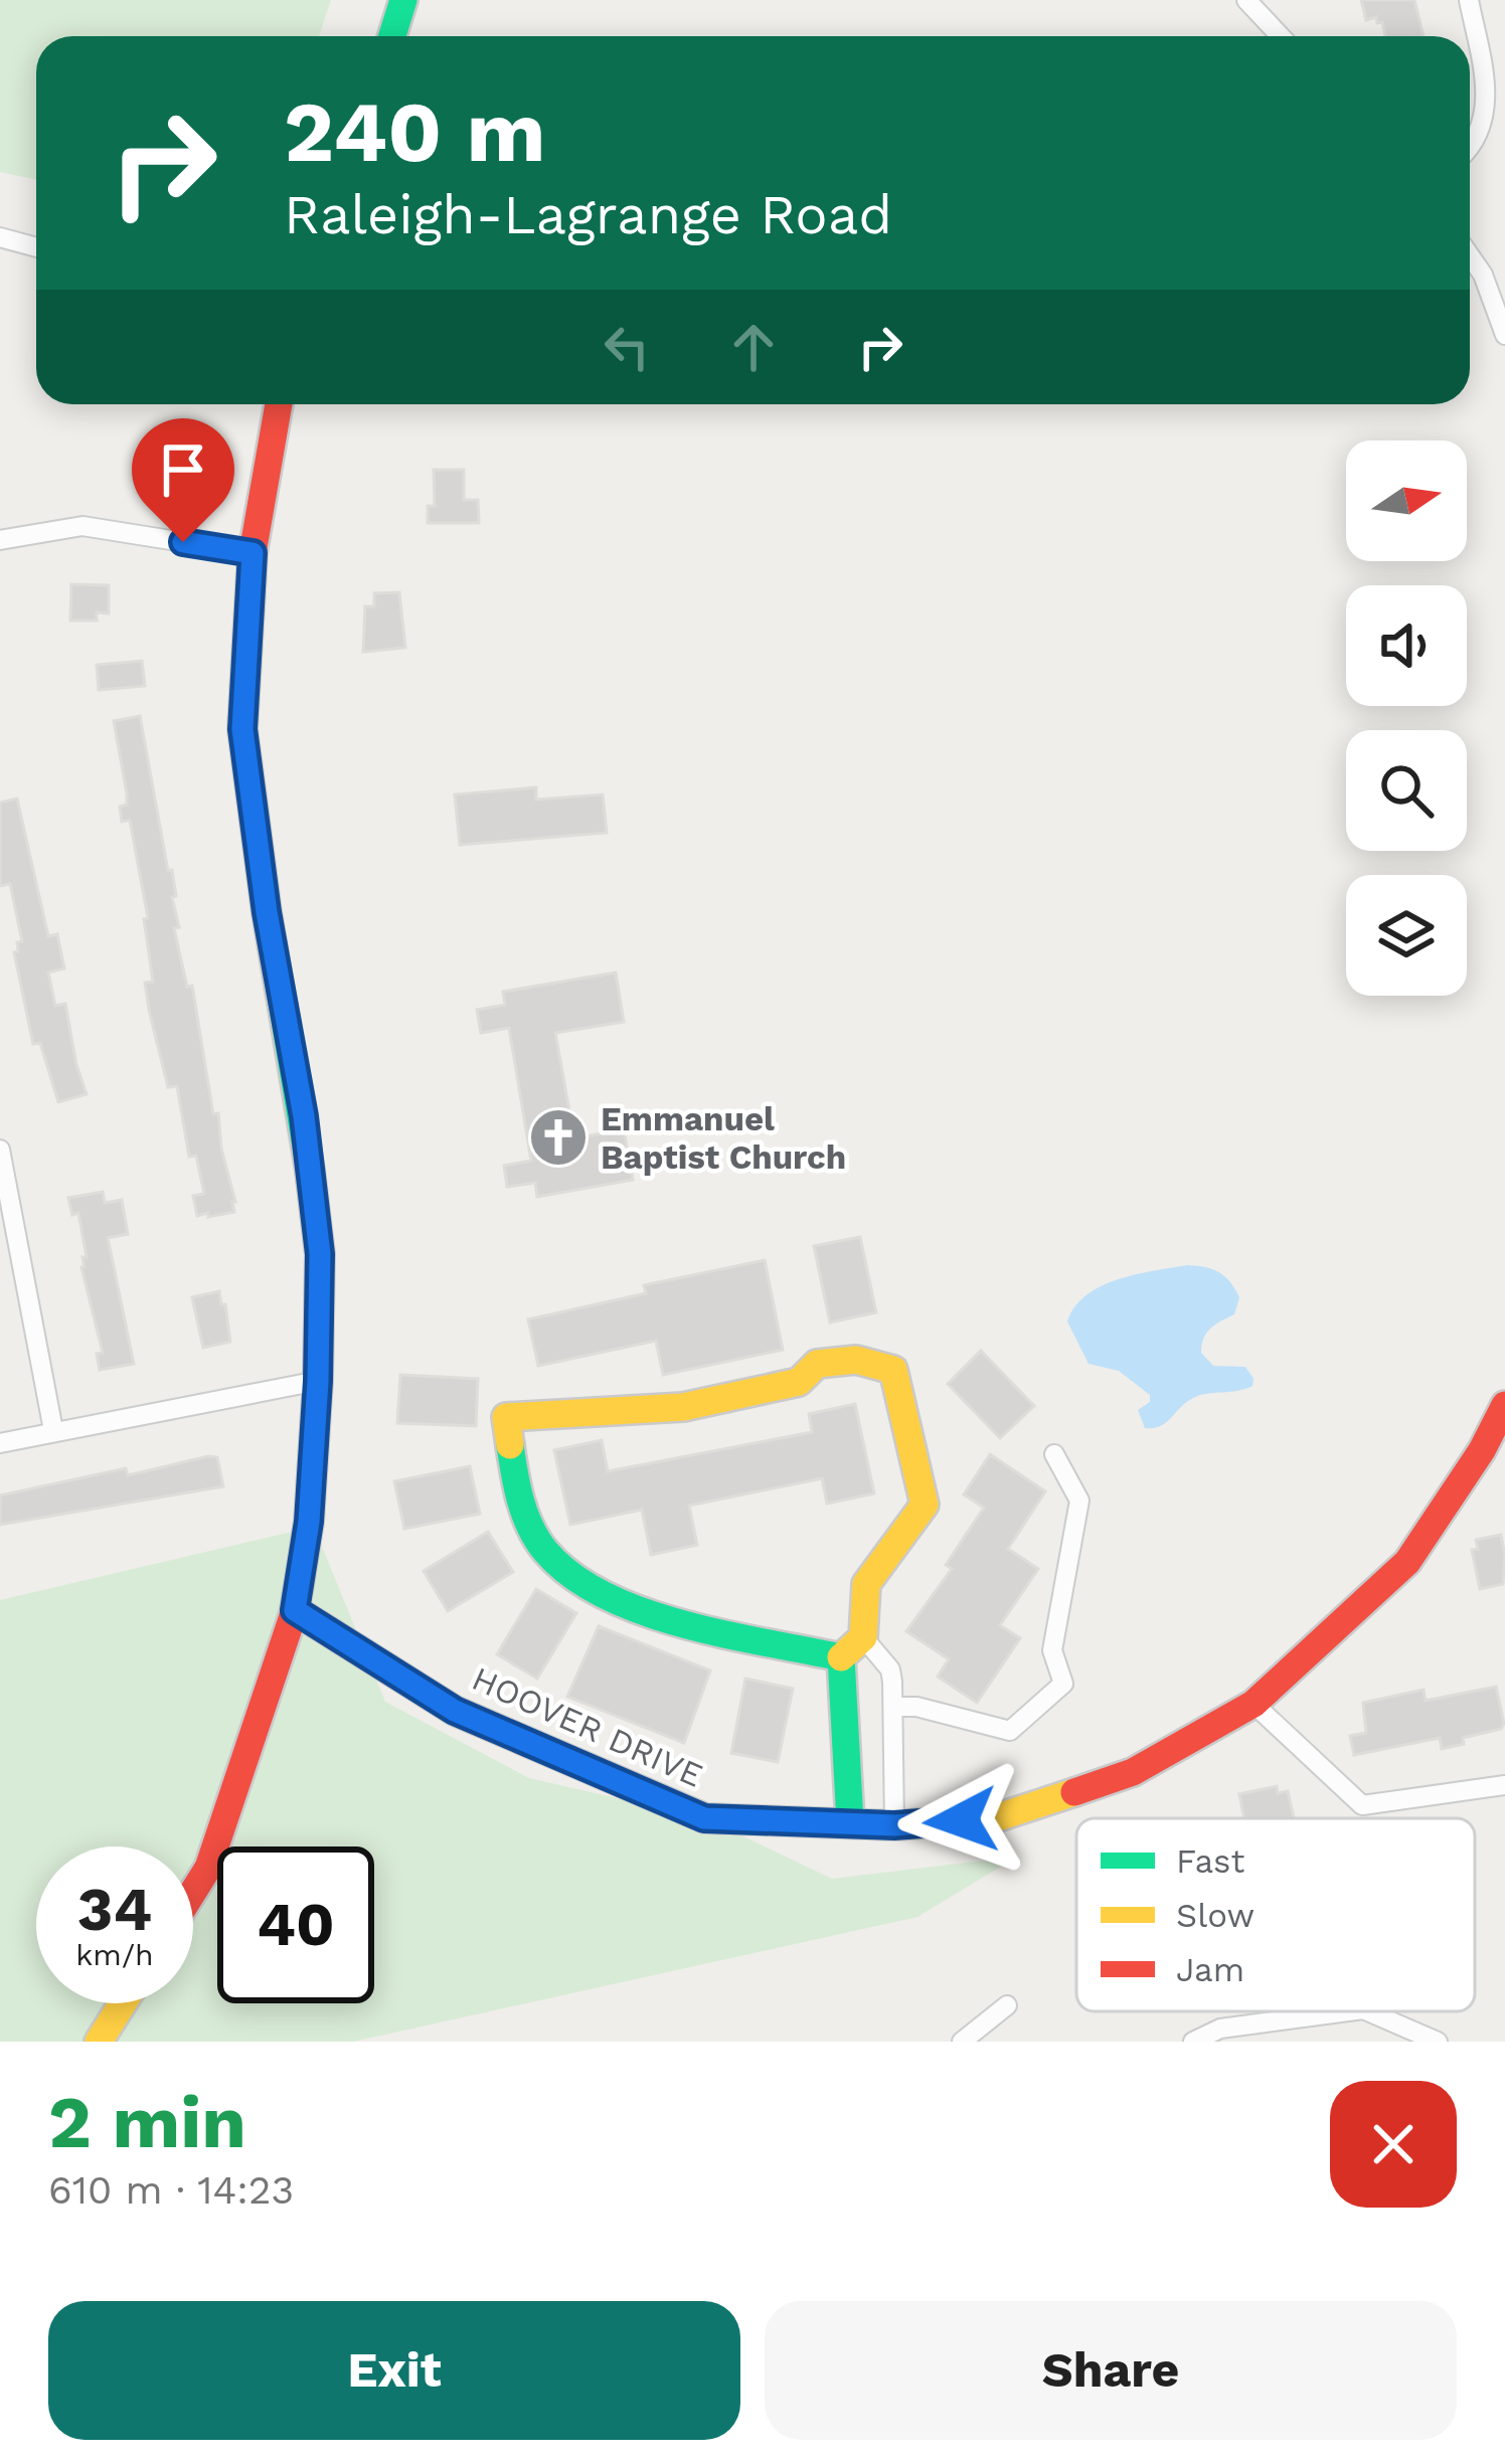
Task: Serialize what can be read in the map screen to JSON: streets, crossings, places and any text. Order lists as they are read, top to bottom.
{
  "streets": {
    "street": ["HOOVER DRIVE"]
  },
  "places": {
    "church": ["Emmanuel Baptist Church"]
  },
  "legend": ["Fast", "Slow", "Jam"],
  "north": "right",
  "page": {
    "turn": ["240 m", "Raleigh-Lagrange Road"],
    "speed": "34 km/h",
    "limit": "40",
    "heading": ["2 min", "610 m · 14:23"],
    "buttons": ["Exit", "Share"]
  }
}
